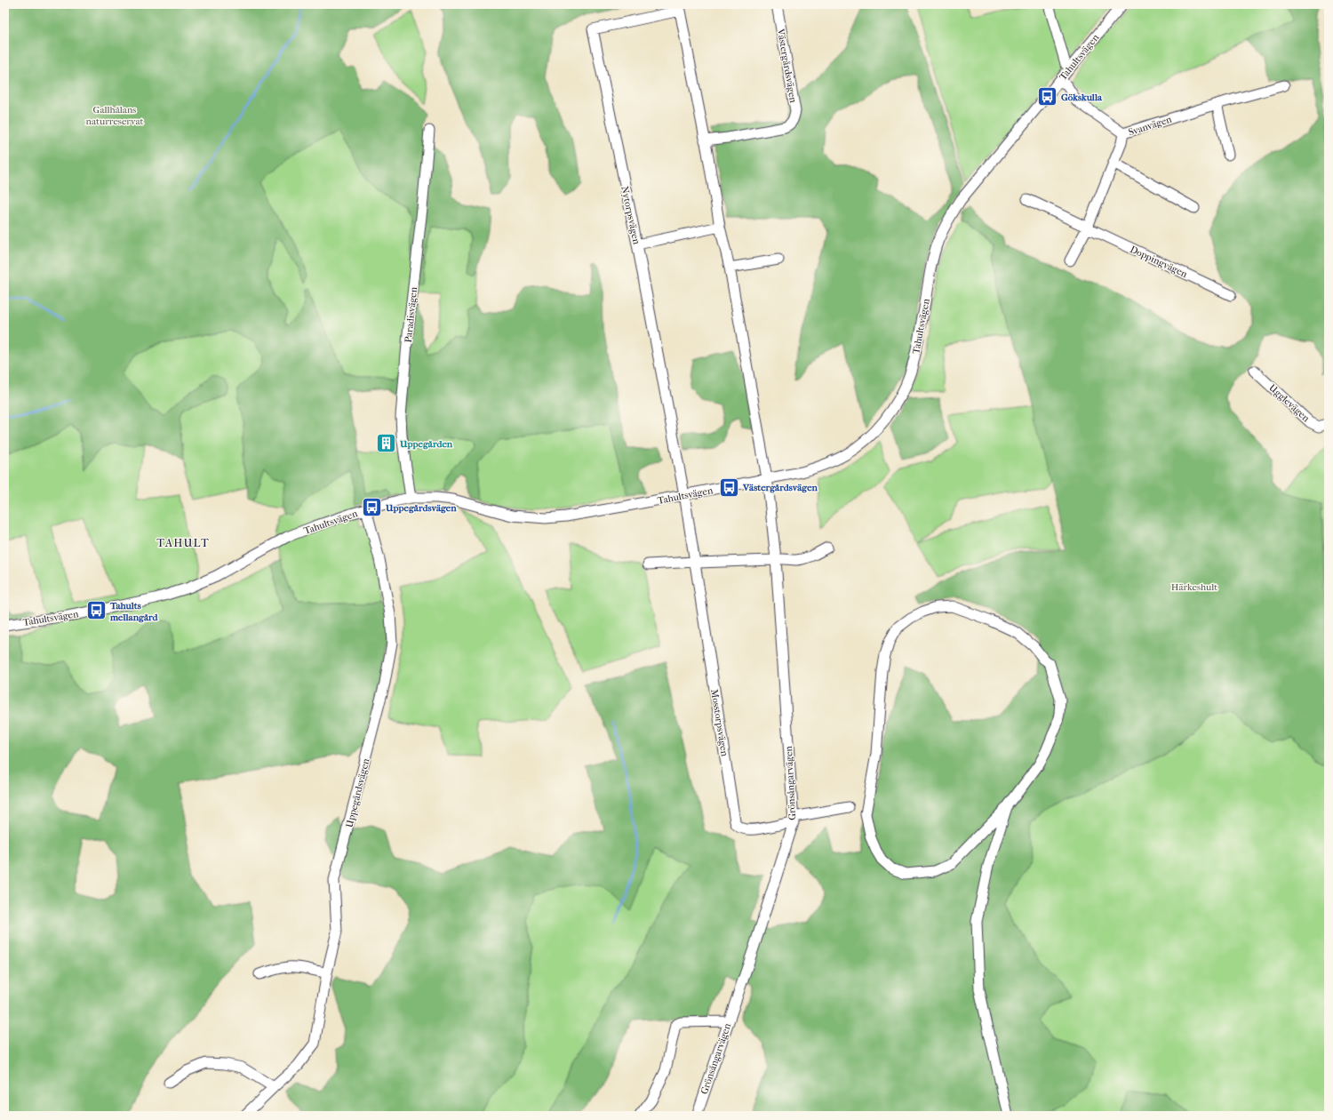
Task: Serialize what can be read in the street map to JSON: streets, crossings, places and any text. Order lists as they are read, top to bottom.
{
  "streets": {
    "street": [
      "Tahultsvägen",
      "Västergårdsvägen",
      "Svanvägen",
      "Nytorpsvägen",
      "Doppingvägen",
      "Paradisvägen",
      "Ugglevägen",
      "Mosstorpsvägen",
      "Grönsångarvägen",
      "Uppegårdsvägen"
    ]
  },
  "crossings": [
    ["Tahultsvägen", "Svanvägen"],
    ["Tahultsvägen", "Nytorpsvägen"],
    ["Tahultsvägen", "Paradisvägen"],
    ["Tahultsvägen", "Mosstorpsvägen"],
    ["Tahultsvägen", "Grönsångarvägen"],
    ["Tahultsvägen", "Uppegårdsvägen"],
    ["Västergårdsvägen", "Nytorpsvägen"],
    ["Nytorpsvägen", "Mosstorpsvägen"],
    ["Mosstorpsvägen", "Grönsångarvägen"]
  ],
  "districts": ["TAHULT"],
  "parks": ["Gallhålans naturreservat", "Härkeshult"],
  "places": {
    "bus stop": [
      "Gökskulla",
      "Västergårdsvägen",
      "Uppegårdsvägen",
      "Tahults mellangård"
    ],
    "building": ["Uppegården"]
  }
}
